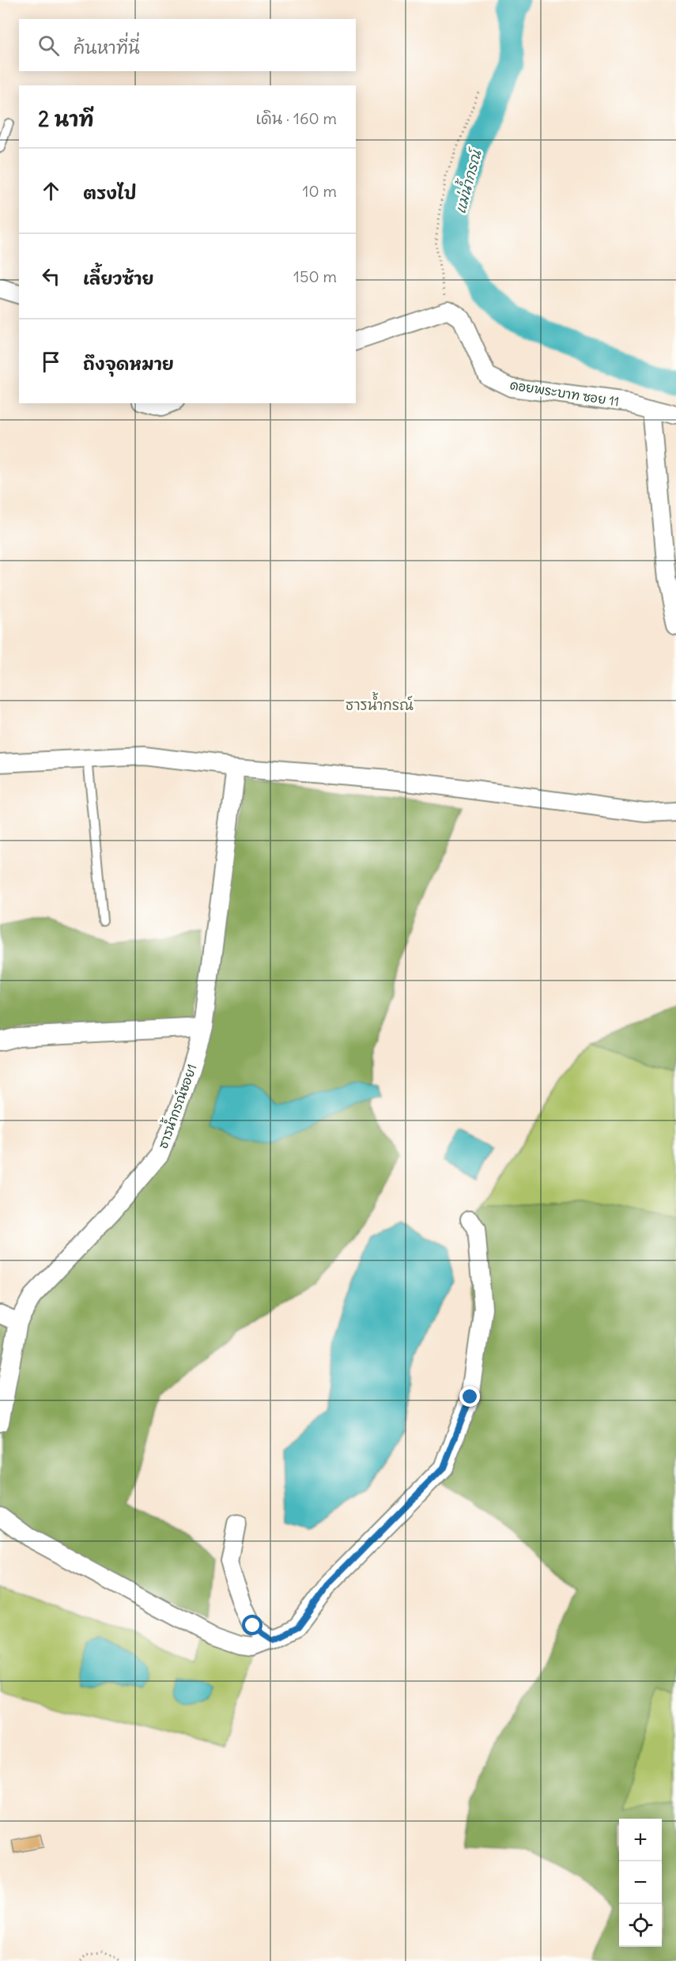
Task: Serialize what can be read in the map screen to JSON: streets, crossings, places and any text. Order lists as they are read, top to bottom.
{
  "streets": {
    "street": ["ดอยพระบาท ซอย 11", "ธารน้ำกรณ์ซอย1"]
  },
  "districts": ["ธารน้ำกรณ์"],
  "water": ["แม่น้ำกรณ์"],
  "page": {
    "search": "ค้นหาที่นี่",
    "heading": ["2 นาที", "เดิน · 160 m"],
    "list": [
      ["ตรงไป", "10 m"],
      ["เลี้ยวซ้าย", "150 m"],
      "ถึงจุดหมาย"
    ],
    "map_buttons": ["+", "−"]
  }
}
